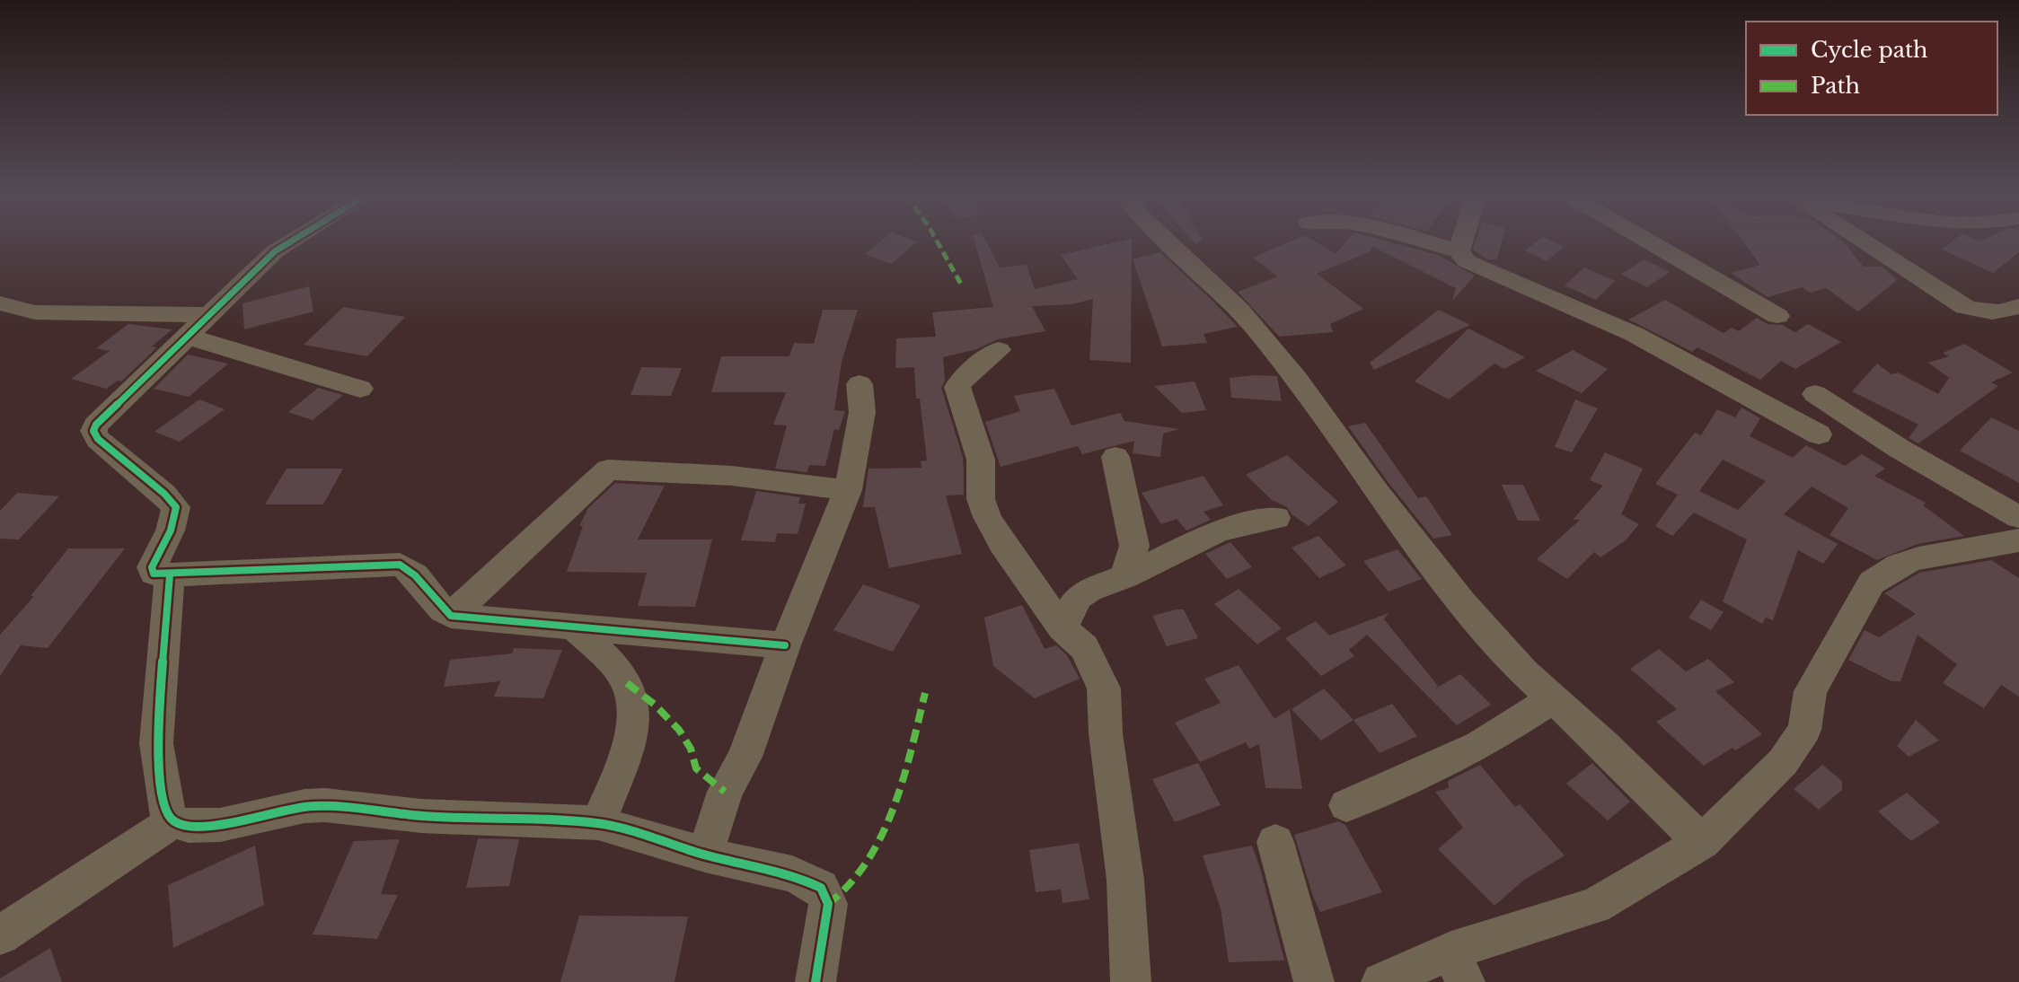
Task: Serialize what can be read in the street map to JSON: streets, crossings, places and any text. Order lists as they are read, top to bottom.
{
  "legend": ["Cycle path", "Path"]
}
